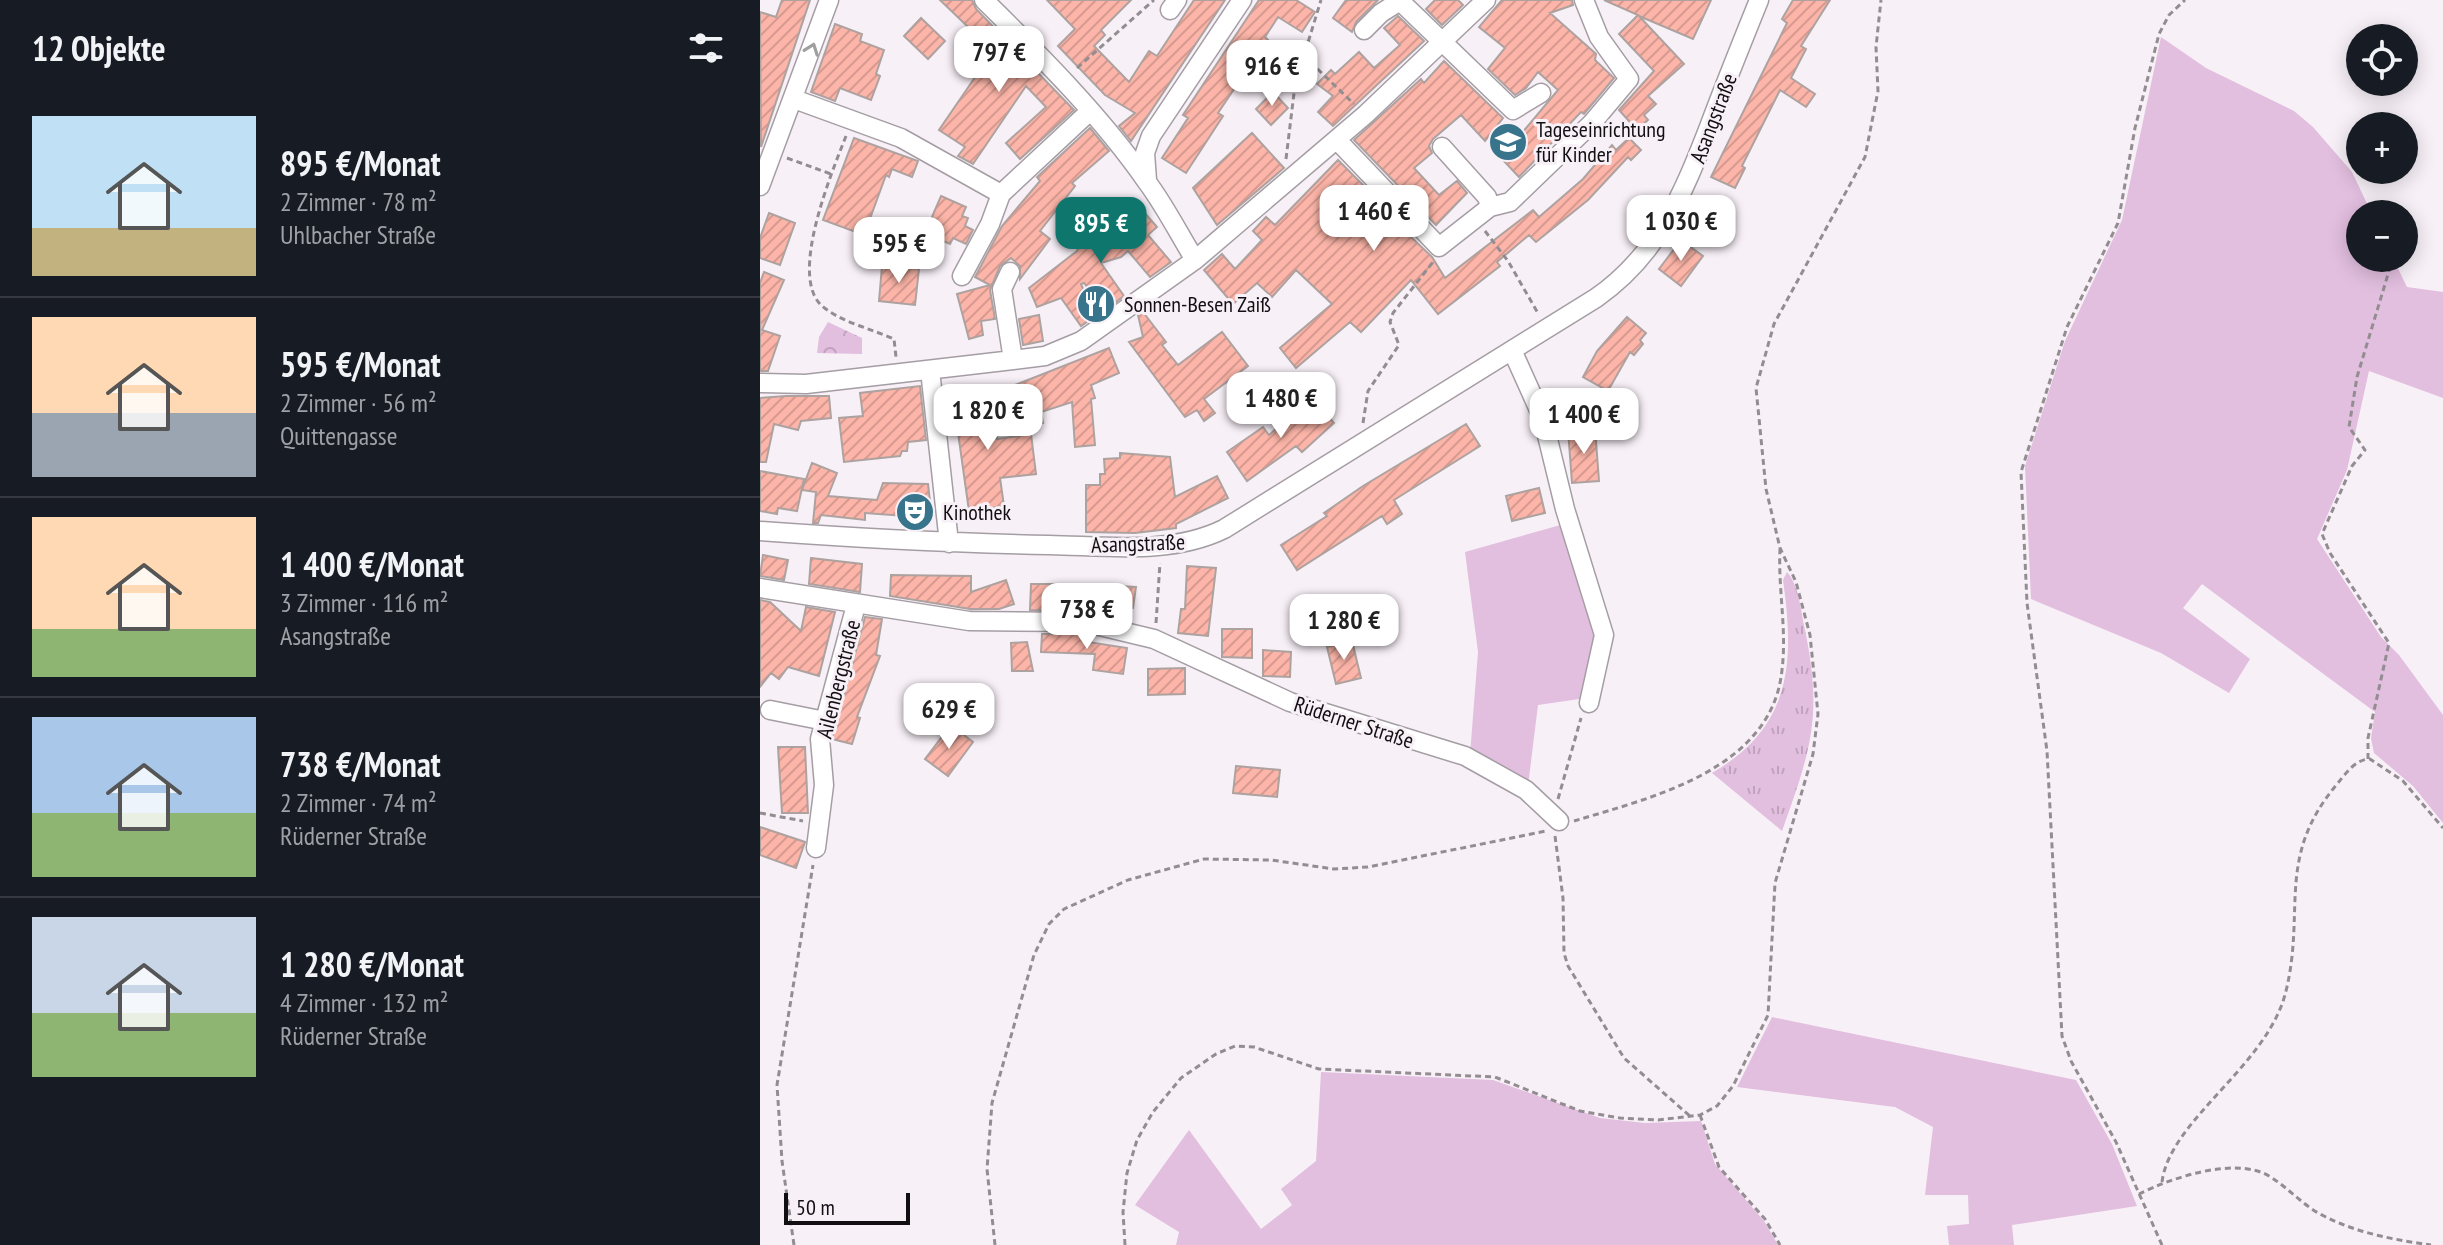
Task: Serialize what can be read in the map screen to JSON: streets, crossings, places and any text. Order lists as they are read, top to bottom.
{
  "streets": {
    "street": ["Asangstraße", "Ailenbergstraße", "Rüderner Straße"]
  },
  "crossings": [
    ["Ailenbergstraße", "Rüderner Straße"]
  ],
  "places": {
    "school or university": ["Tageseinrichtung für Kinder"],
    "restaurant": ["Sonnen-Besen Zaiß"],
    "theatre": ["Kinothek"]
  },
  "scale_bar": "50 m",
  "page": {
    "heading": "12 Objekte",
    "map_buttons": ["+", "−"],
    "price": [
      "797 €",
      "916 €",
      "1 460 €",
      "1 030 €",
      "895 €",
      "595 €",
      "1 480 €",
      "1 820 €",
      "1 400 €",
      "738 €",
      "1 280 €",
      "629 €"
    ],
    "list": [
      {
        "name": "895 €/Monat",
        "note": "2 Zimmer · 78 m² · Uhlbacher Straße"
      },
      {
        "name": "595 €/Monat",
        "note": "2 Zimmer · 56 m² · Quittengasse"
      },
      {
        "name": "1 400 €/Monat",
        "note": "3 Zimmer · 116 m² · Asangstraße"
      },
      {
        "name": "738 €/Monat",
        "note": "2 Zimmer · 74 m² · Rüderner Straße"
      },
      {
        "name": "1 280 €/Monat",
        "note": "4 Zimmer · 132 m² · Rüderner Straße"
      }
    ],
    "scale": "50 m"
  }
}
